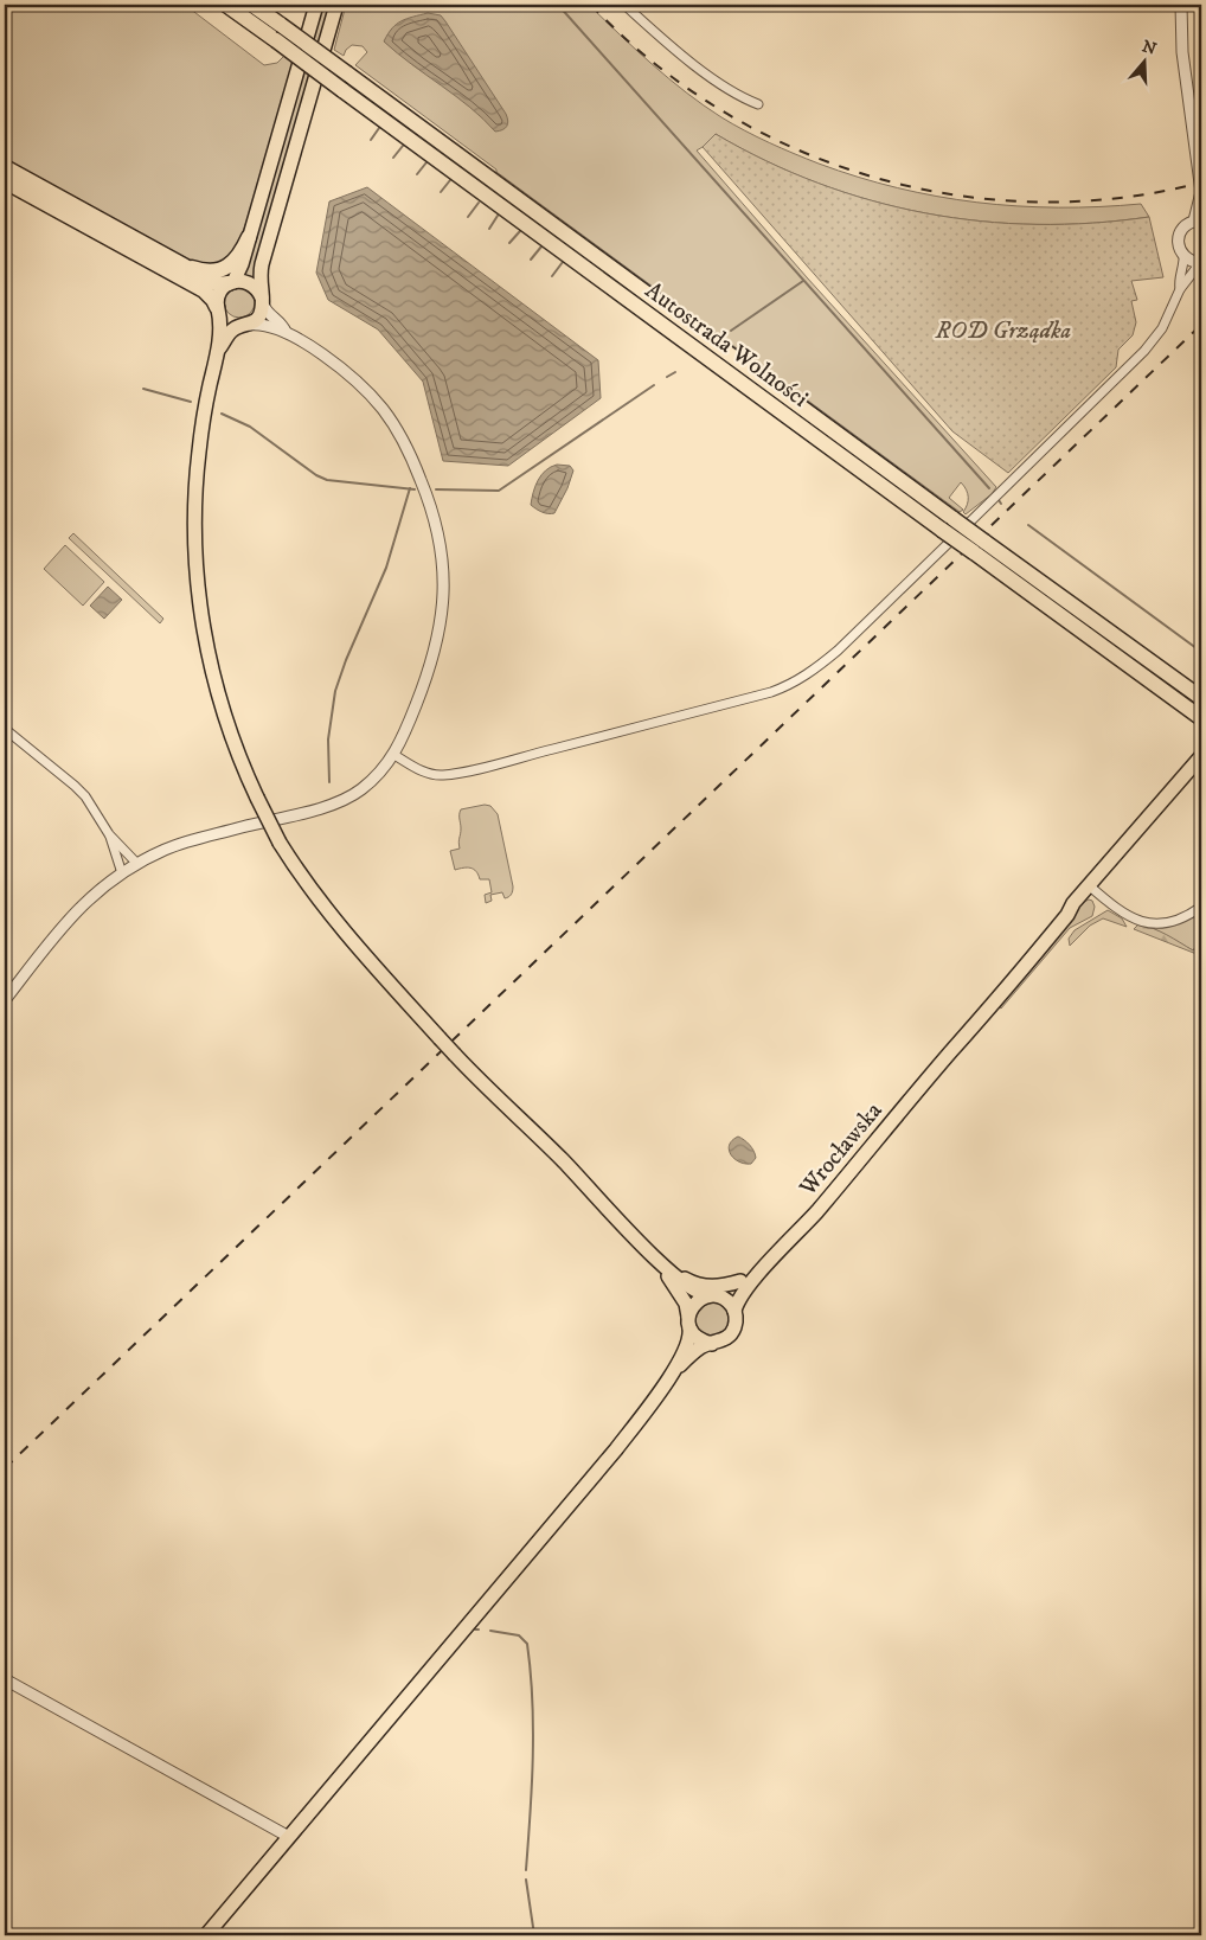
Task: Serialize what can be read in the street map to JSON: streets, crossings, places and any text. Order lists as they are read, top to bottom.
{
  "streets": {
    "highway": ["Autostrada Wolności"],
    "main road": ["Wrocławska"]
  },
  "parks": ["ROD Grządka"],
  "north": "top"
}
